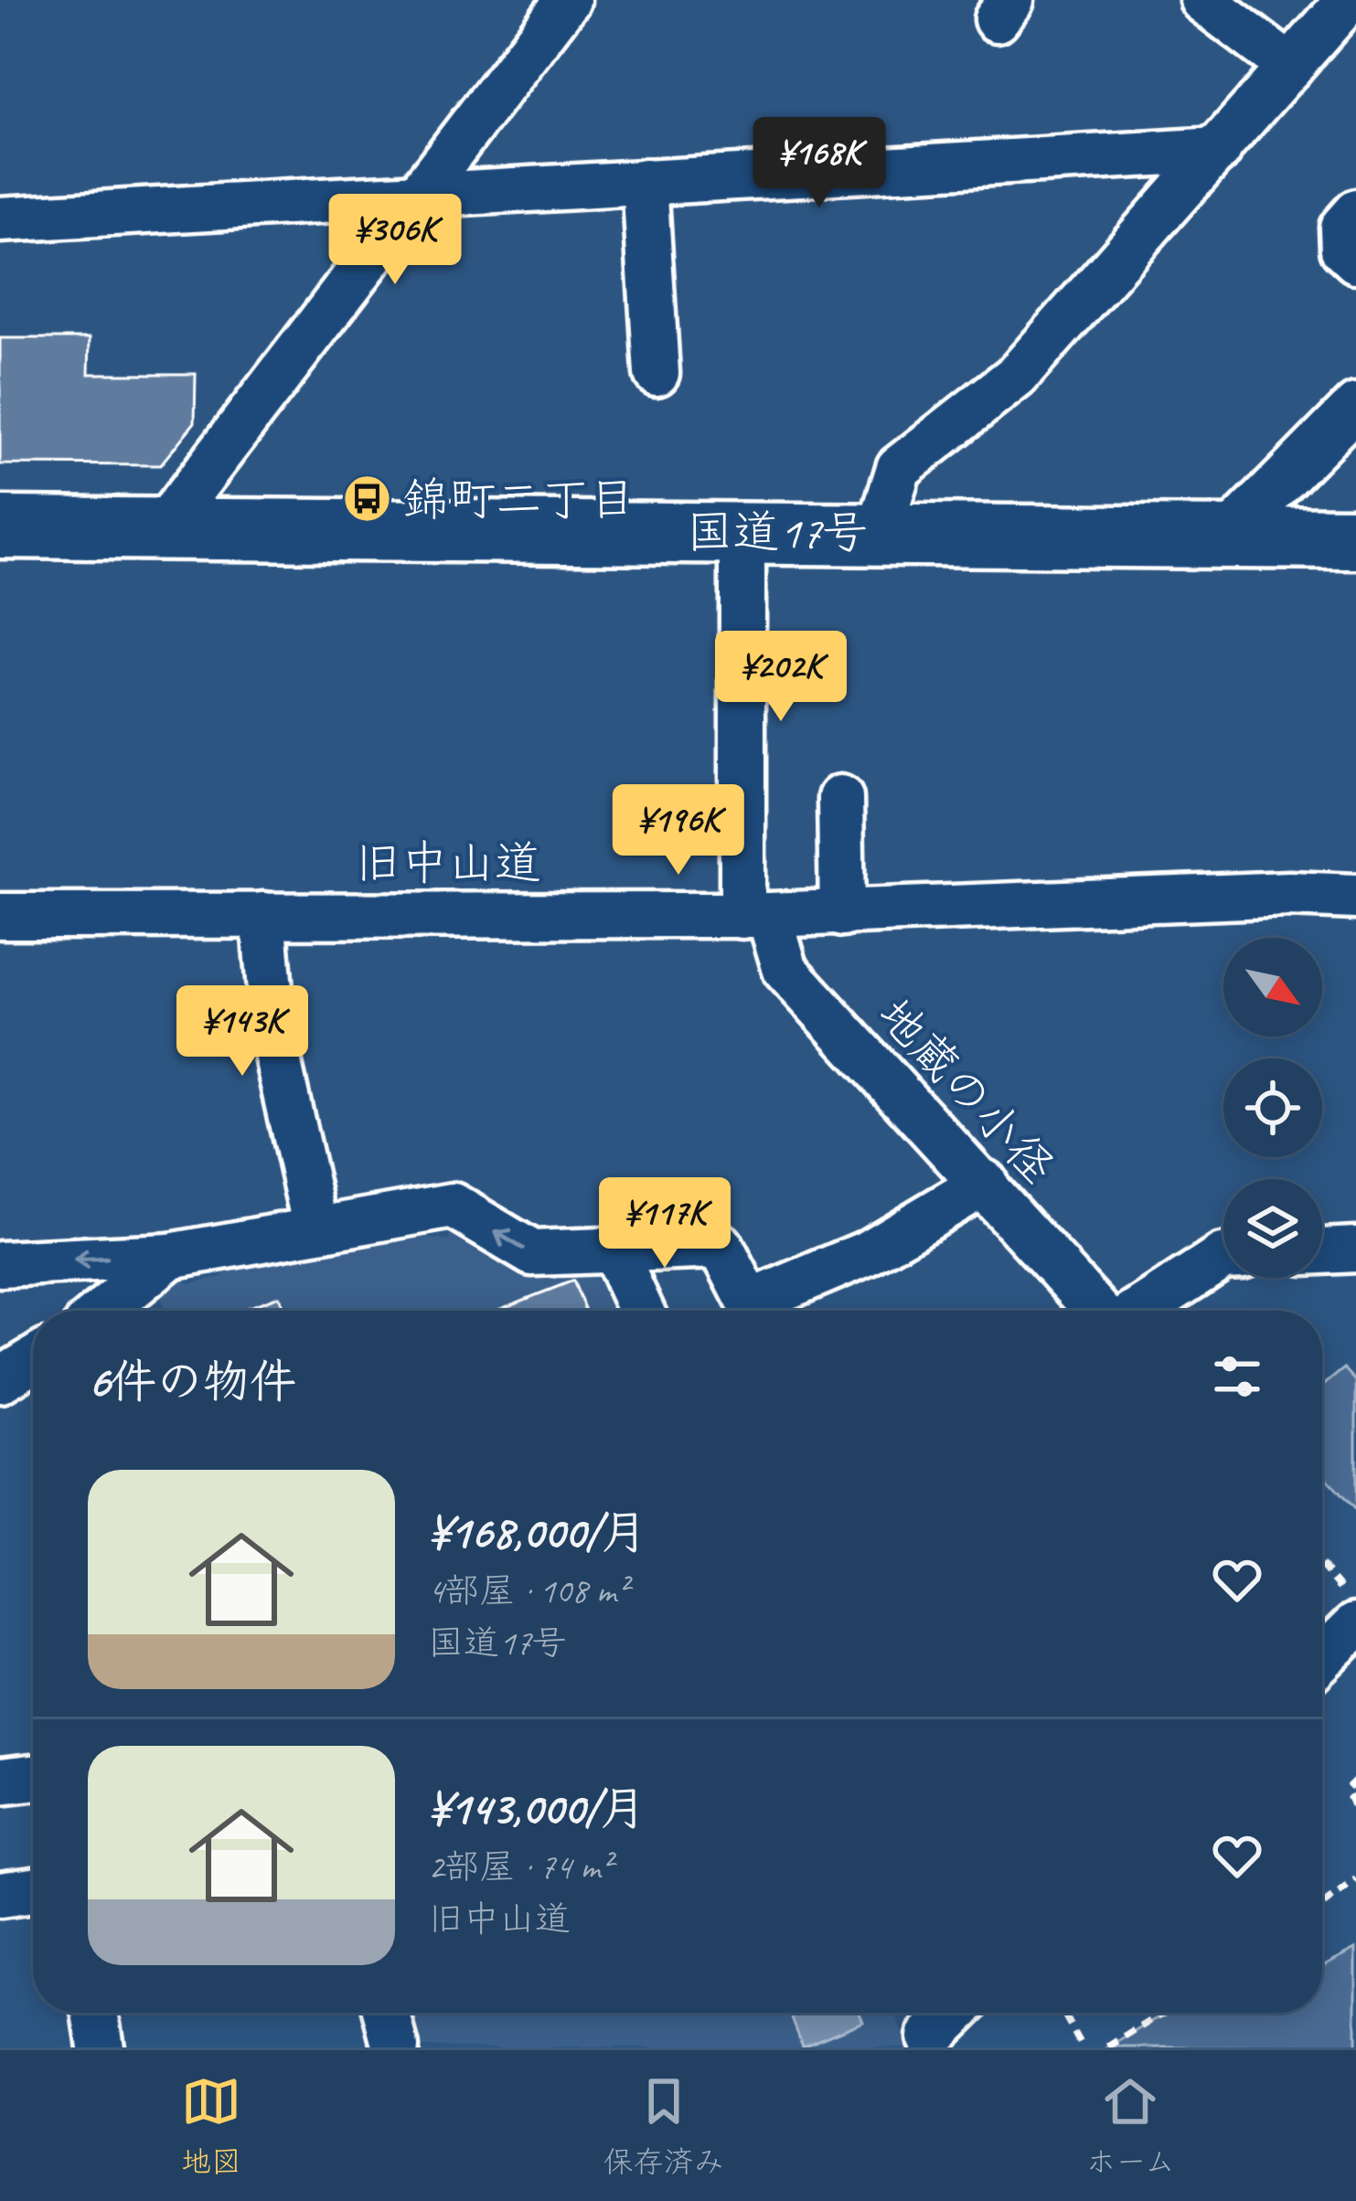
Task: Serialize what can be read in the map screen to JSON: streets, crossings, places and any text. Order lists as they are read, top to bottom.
{
  "streets": {
    "highway": ["国道17号"],
    "street": ["旧中山道", "地蔵の小径"]
  },
  "crossings": [
    ["国道17号", "地蔵の小径"],
    ["旧中山道", "地蔵の小径"]
  ],
  "places": {
    "bus stop": ["錦町二丁目"]
  },
  "north": "bottom right",
  "page": {
    "price": [
      "¥168K",
      "¥306K",
      "¥202K",
      "¥196K",
      "¥143K",
      "¥117K"
    ],
    "heading": "6件の物件",
    "list": [
      {
        "name": "¥168,000/月",
        "note": "4部屋 · 108 m² · 国道17号"
      },
      {
        "name": "¥143,000/月",
        "note": "2部屋 · 74 m² · 旧中山道"
      }
    ],
    "tabs": ["地図", "保存済み", "ホーム"]
  }
}
